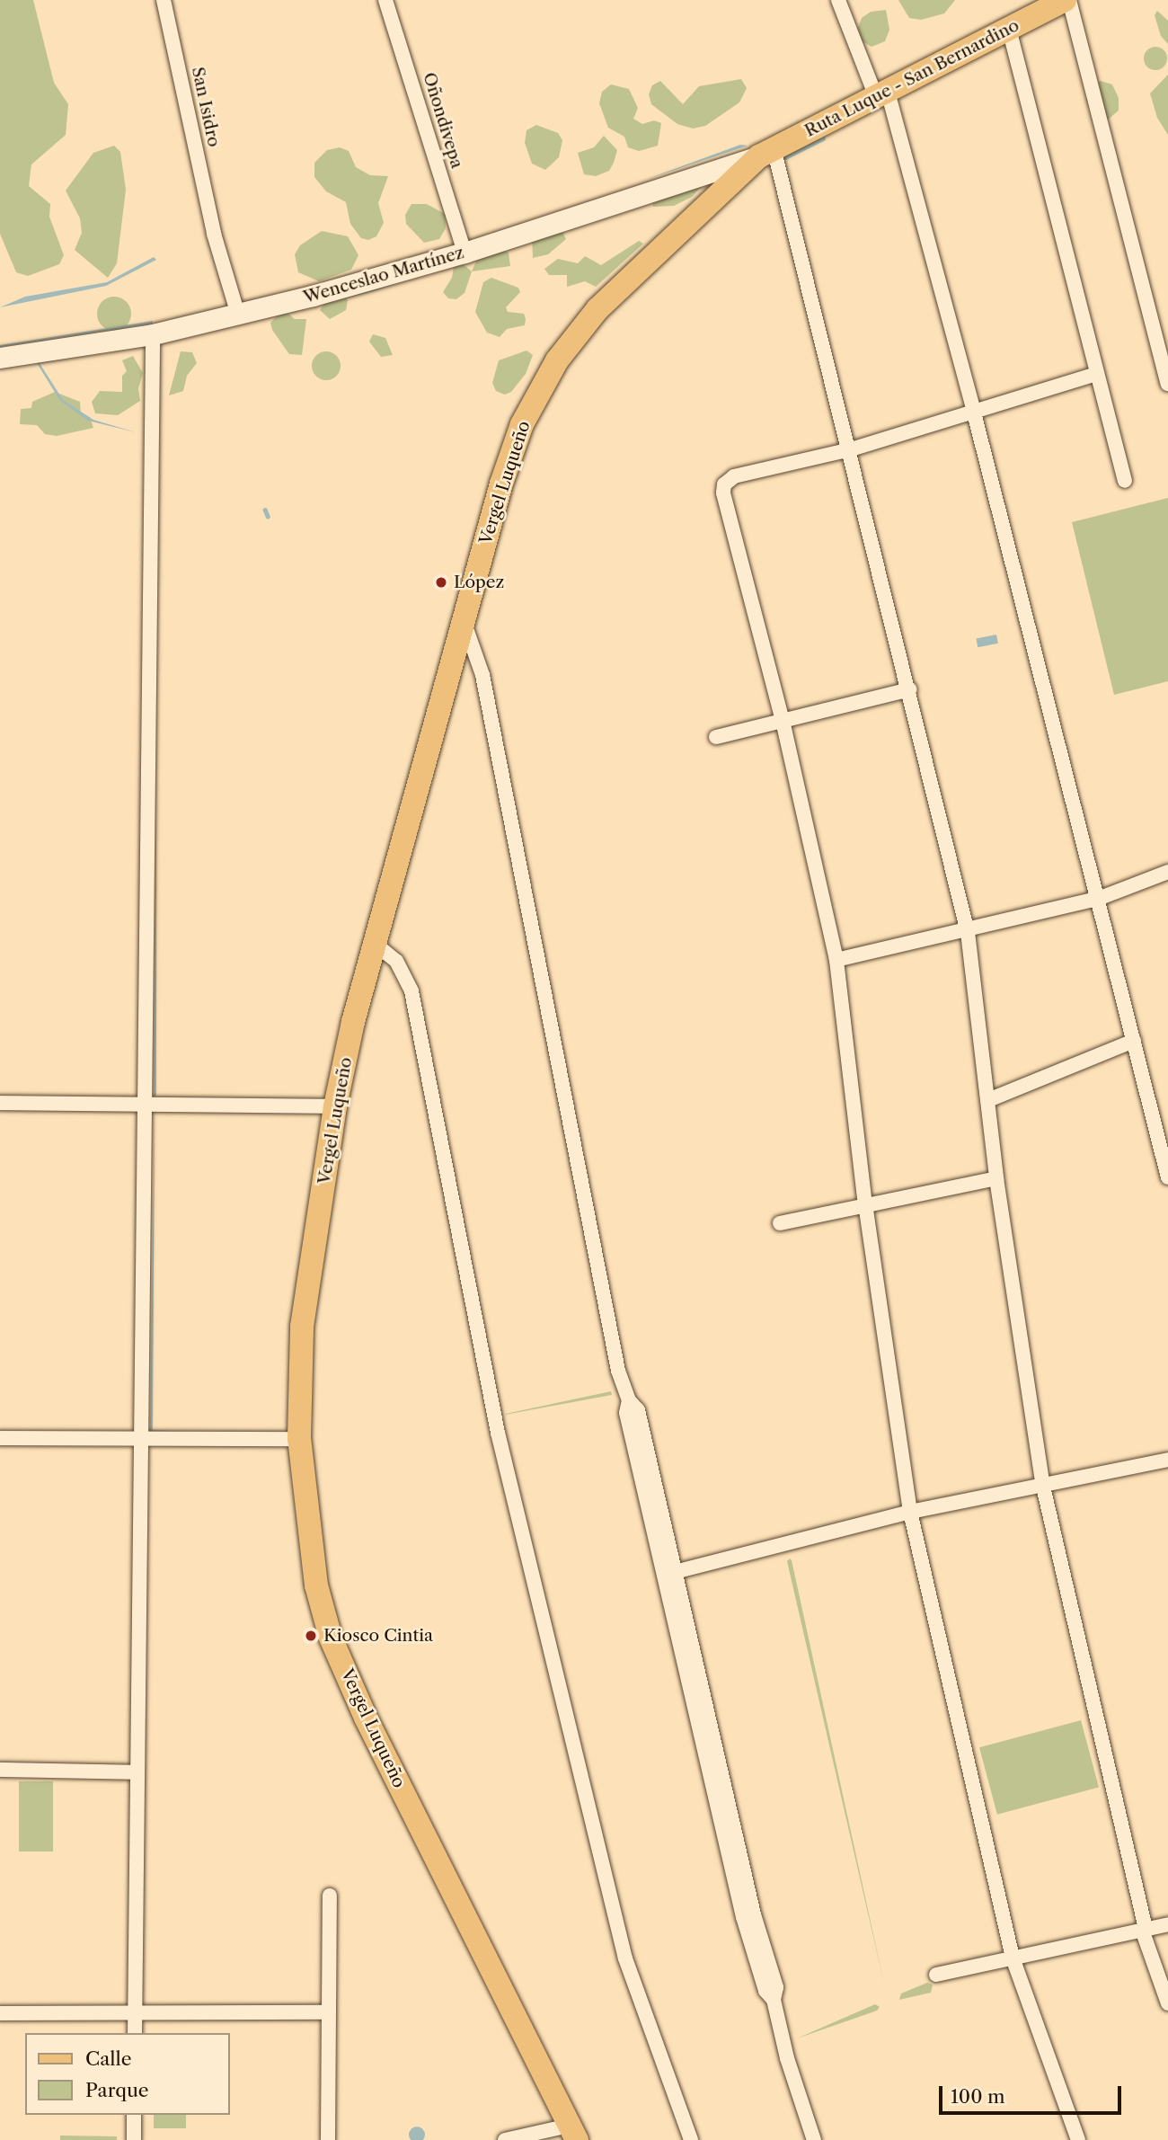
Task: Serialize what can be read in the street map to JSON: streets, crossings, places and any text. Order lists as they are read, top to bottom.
{
  "streets": {
    "main road": ["Ruta Luque - San Bernardino", "Wenceslao Martínez", "Vergel Luqueño"],
    "street": ["San Isidro", "Oñondivepa"]
  },
  "crossings": [
    ["Ruta Luque - San Bernardino", "Wenceslao Martínez"],
    ["Ruta Luque - San Bernardino", "Vergel Luqueño"],
    ["San Isidro", "Wenceslao Martínez"],
    ["Oñondivepa", "Wenceslao Martínez"],
    ["Wenceslao Martínez", "Vergel Luqueño"]
  ],
  "places": ["López", "Kiosco Cintia"],
  "legend": ["Calle", "Parque"],
  "scale_bar": "100 m"
}
